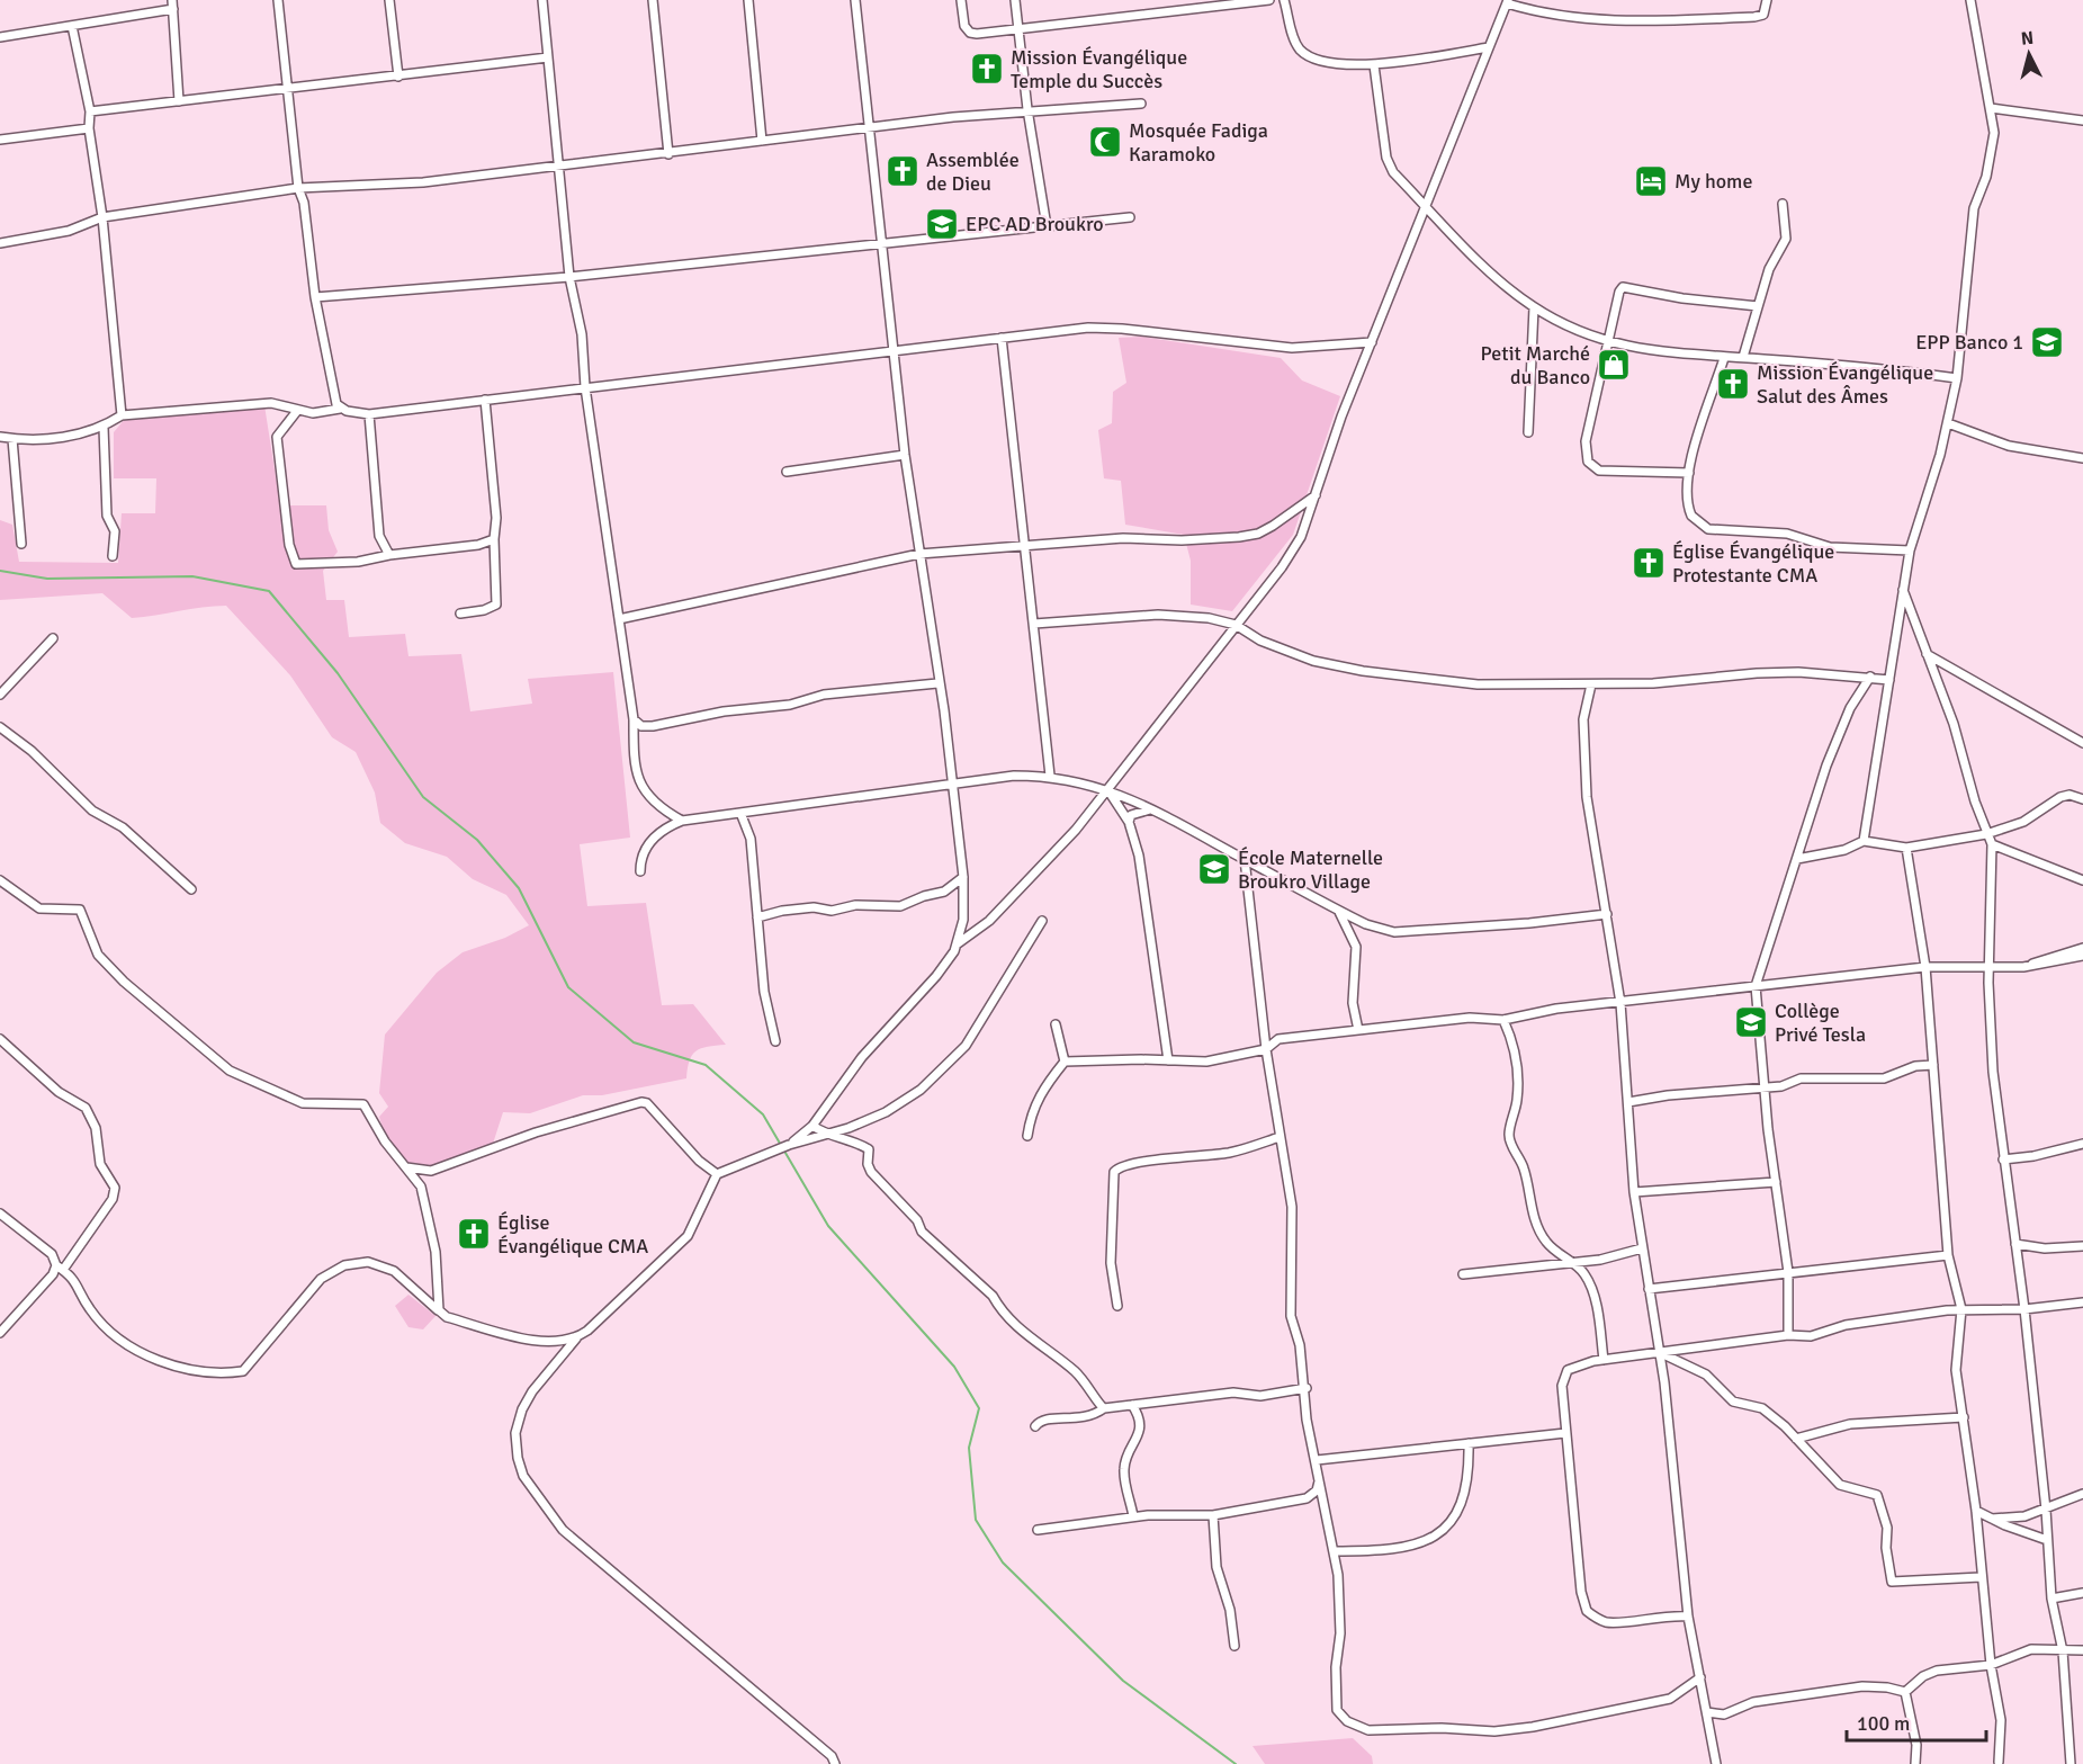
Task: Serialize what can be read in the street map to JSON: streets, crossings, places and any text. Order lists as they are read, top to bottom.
{
  "places": {
    "church": [
      "Mission Évangélique Temple du Succès",
      "Assemblée de Dieu",
      "Mission Évangélique Salut des Âmes",
      "Église Évangélique Protestante CMA",
      "Église Évangélique CMA"
    ],
    "mosque": ["Mosquée Fadiga Karamoko"],
    "hotel": ["My home"],
    "school or university": [
      "EPC AD Broukro",
      "EPP Banco 1",
      "École Maternelle Broukro Village",
      "Collège Privé Tesla"
    ],
    "shop": ["Petit Marché du Banco"]
  },
  "scale_bar": "100 m",
  "north": "top"
}
